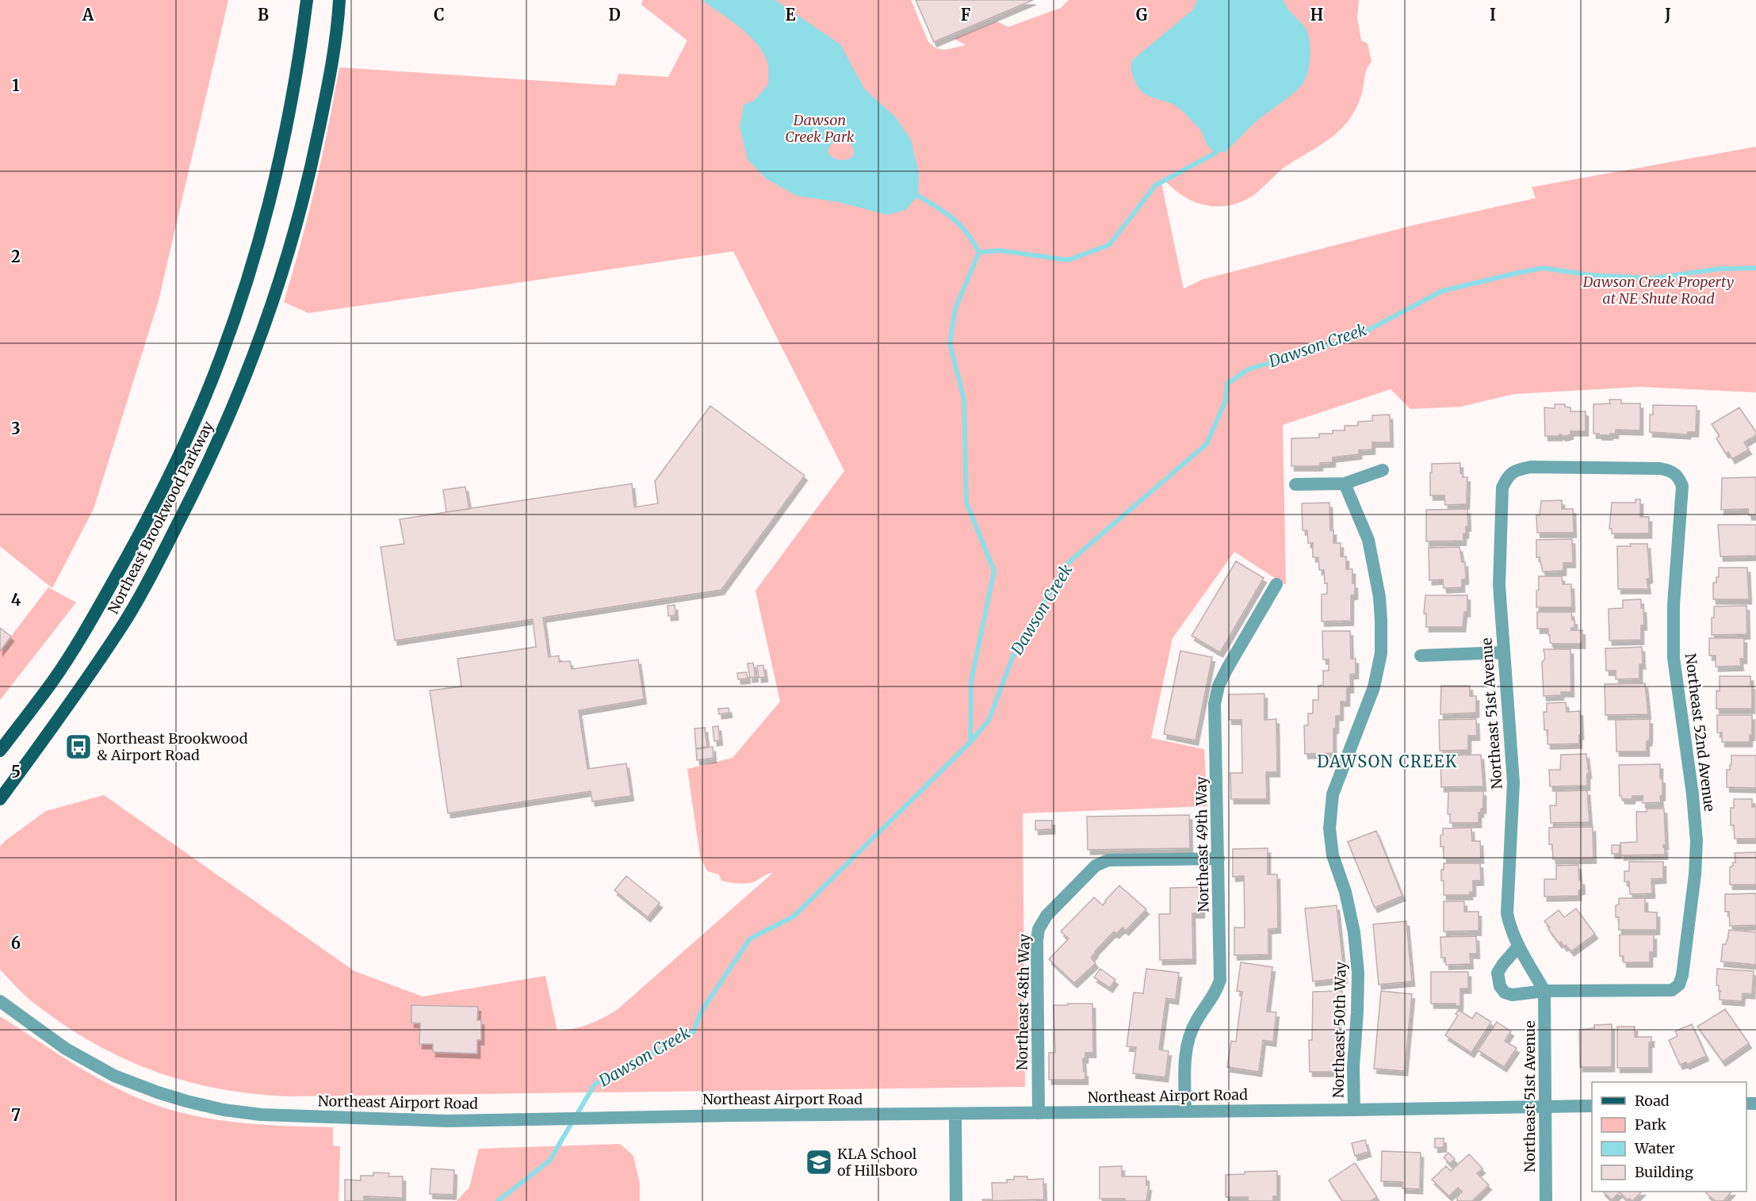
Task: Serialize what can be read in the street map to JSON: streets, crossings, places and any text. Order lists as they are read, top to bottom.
{
  "streets": {
    "main road": ["Northeast Brookwood Parkway"],
    "street": [
      "Northeast 51st Avenue",
      "Northeast 52nd Avenue",
      "Northeast 49th Way",
      "Northeast 48th Way",
      "Northeast 50th Way",
      "Northeast Airport Road"
    ]
  },
  "crossings": [
    ["Northeast 51st Avenue", "Northeast 52nd Avenue"],
    ["Northeast 51st Avenue", "Northeast Airport Road"],
    ["Northeast 49th Way", "Northeast 48th Way"],
    ["Northeast 49th Way", "Northeast Airport Road"],
    ["Northeast 48th Way", "Northeast Airport Road"],
    ["Northeast 50th Way", "Northeast Airport Road"]
  ],
  "districts": ["DAWSON CREEK"],
  "water": ["Dawson Creek"],
  "parks": ["Dawson Creek Park", "Dawson Creek Property at NE Shute Road"],
  "places": {
    "bus stop": ["Northeast Brookwood & Airport Road"],
    "school or university": ["KLA School of Hillsboro"]
  },
  "legend": [
    "Road",
    "Park",
    "Water",
    "Building"
  ],
  "grid": {
    "columns": [
      "A",
      "B",
      "C",
      "D",
      "E",
      "F",
      "G",
      "H",
      "I",
      "J"
    ],
    "rows": [
      "1",
      "2",
      "3",
      "4",
      "5",
      "6",
      "7"
    ]
  }
}
